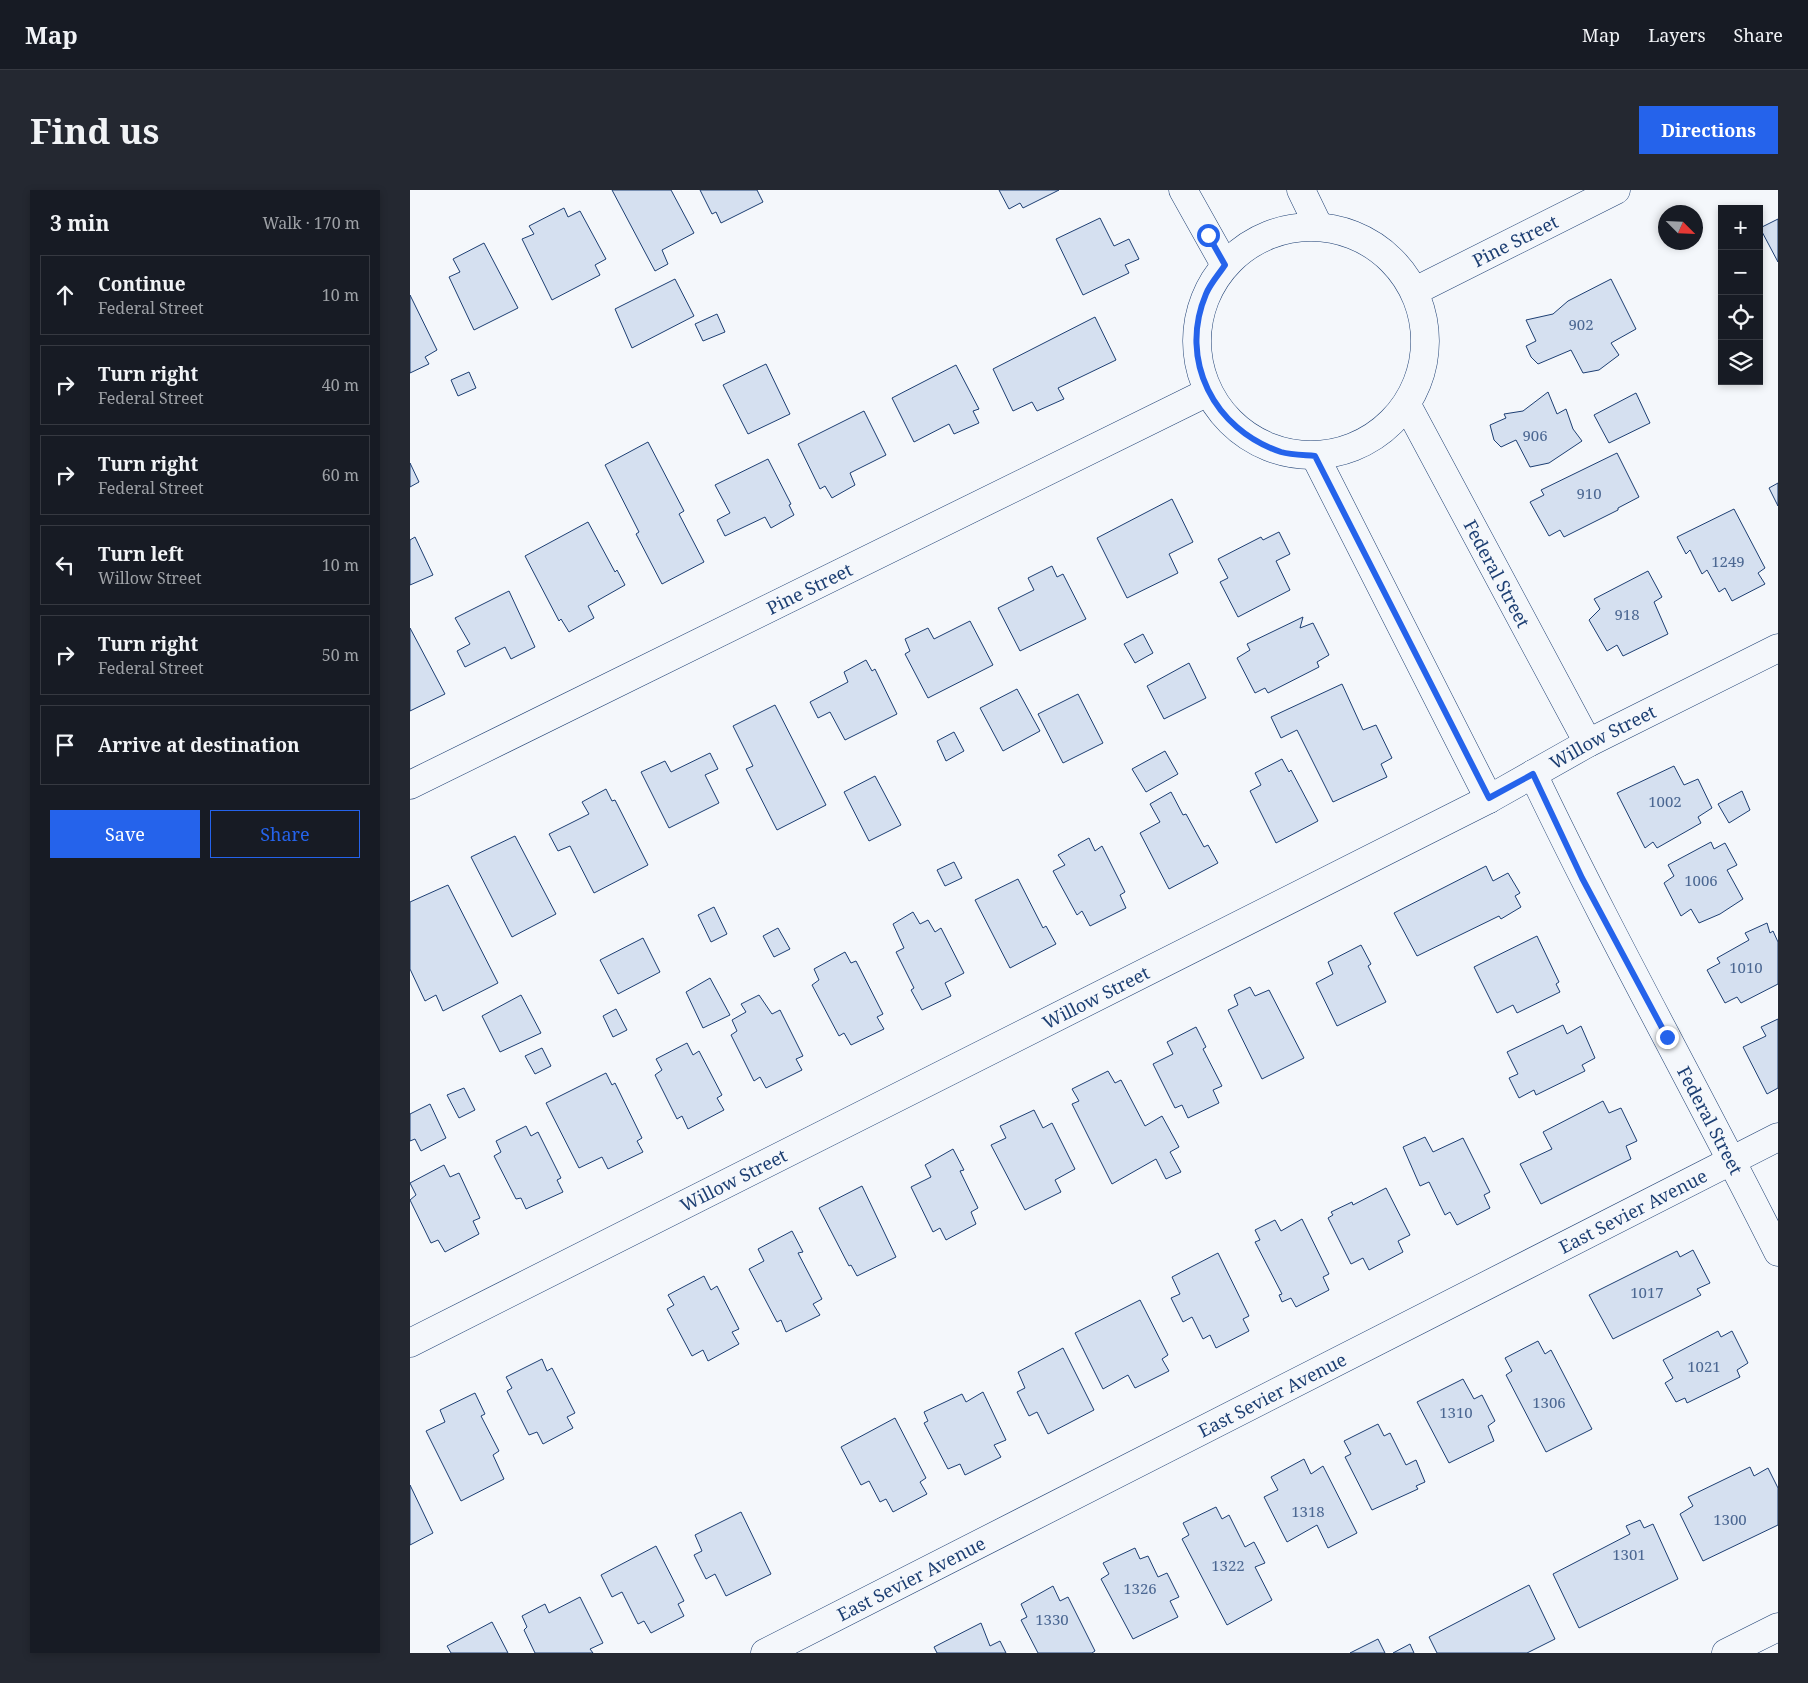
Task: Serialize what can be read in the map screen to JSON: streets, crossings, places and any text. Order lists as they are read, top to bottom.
{
  "streets": {
    "street": [
      "Pine Street",
      "Federal Street",
      "Willow Street",
      "East Sevier Avenue"
    ]
  },
  "crossings": [
    ["Federal Street", "Willow Street"],
    ["Federal Street", "East Sevier Avenue"]
  ],
  "house_numbers": [
    "902",
    "906",
    "910",
    "1249",
    "918",
    "1002",
    "1006",
    "1010",
    "1017",
    "1021",
    "1306",
    "1310",
    "1318",
    "1300",
    "1301",
    "1322",
    "1326",
    "1330"
  ],
  "north": "bottom right",
  "page": {
    "header": "Map",
    "nav": ["Map", "Layers", "Share"],
    "buttons": [
      "Directions",
      ["Save", "Share"]
    ],
    "title": "Find us",
    "heading": ["3 min", "Walk · 170 m"],
    "map_buttons": ["+", "−"],
    "list": [
      ["Continue", "Federal Street", "10 m"],
      ["Turn right", "Federal Street", "40 m"],
      ["Turn right", "Federal Street", "60 m"],
      ["Turn left", "Willow Street", "10 m"],
      ["Turn right", "Federal Street", "50 m"],
      "Arrive at destination"
    ]
  }
}
